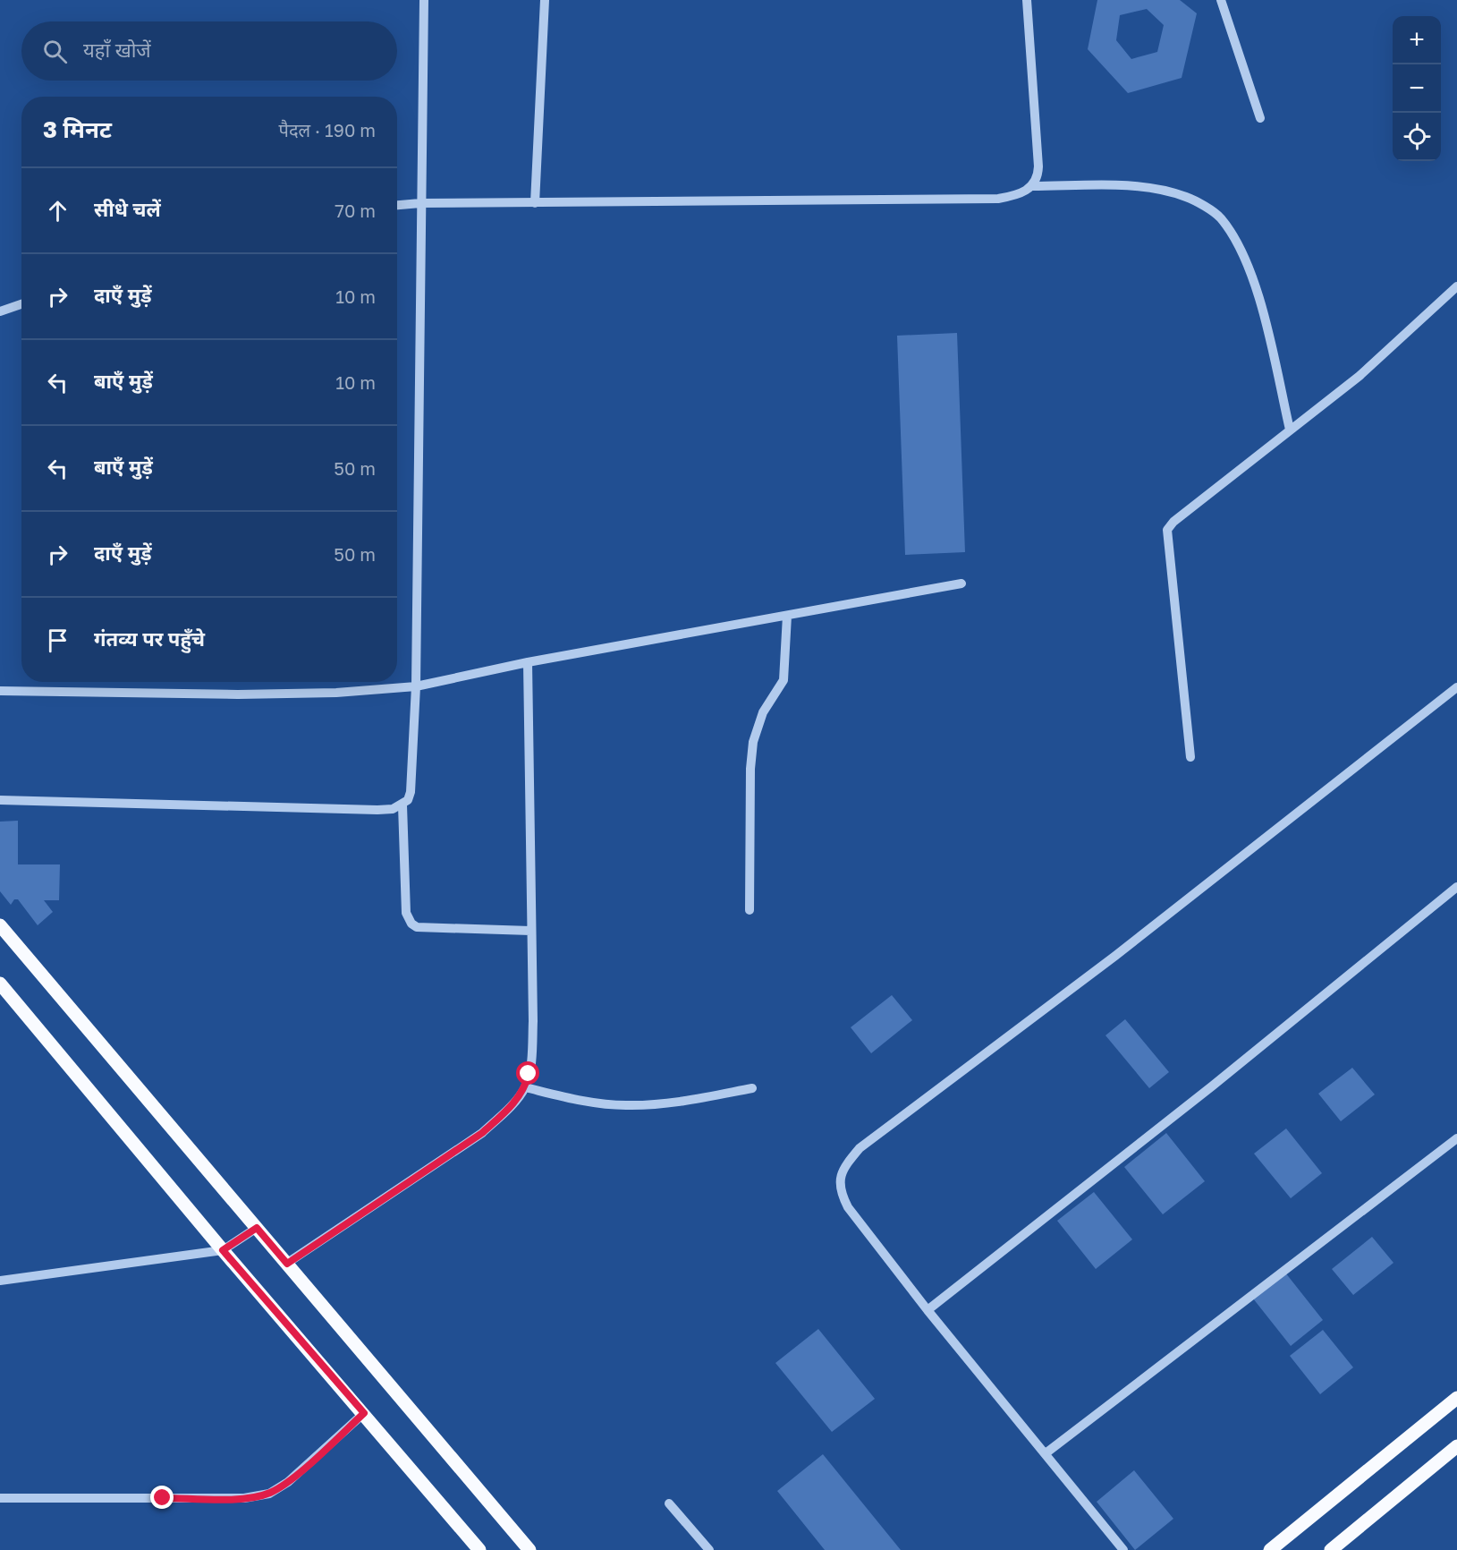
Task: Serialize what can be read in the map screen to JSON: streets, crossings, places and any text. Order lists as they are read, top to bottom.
{
  "page": {
    "map_buttons": ["+", "−"],
    "search": "यहाँ खोजें",
    "heading": ["3 मिनट", "पैदल · 190 m"],
    "list": [
      ["सीधे चलें", "70 m"],
      ["दाएँ मुड़ें", "10 m"],
      ["बाएँ मुड़ें", "10 m"],
      ["बाएँ मुड़ें", "50 m"],
      ["दाएँ मुड़ें", "50 m"],
      "गंतव्य पर पहुँचे"
    ]
  }
}
